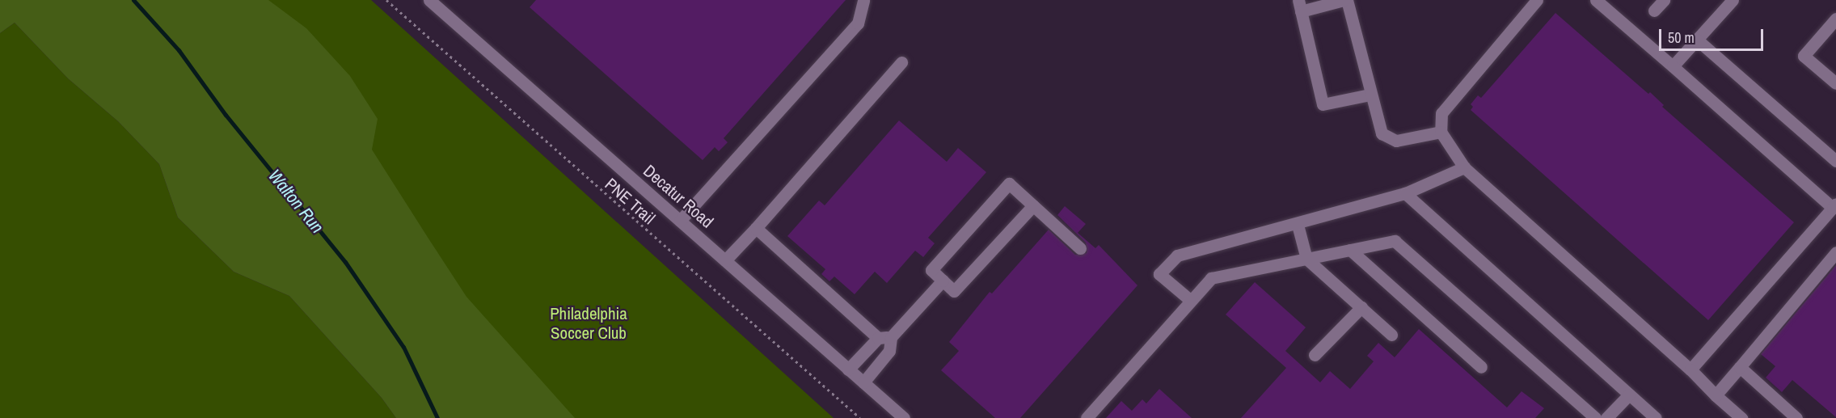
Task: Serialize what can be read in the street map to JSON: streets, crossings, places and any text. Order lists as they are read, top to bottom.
{
  "streets": {
    "street": ["Decatur Road"],
    "path": ["PNE Trail"]
  },
  "water": ["Walton Run"],
  "parks": ["Philadelphia Soccer Club"],
  "scale_bar": "50 m"
}
